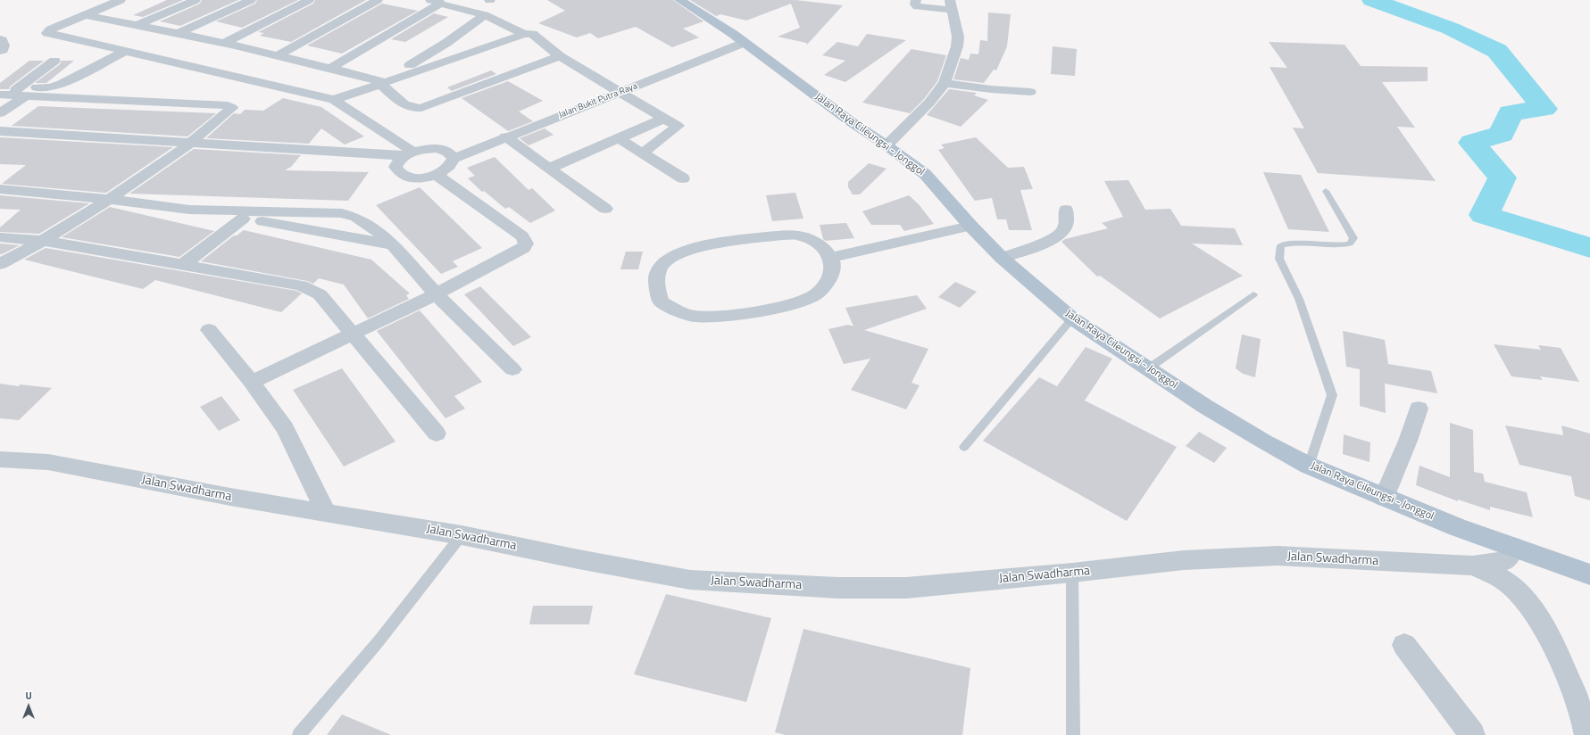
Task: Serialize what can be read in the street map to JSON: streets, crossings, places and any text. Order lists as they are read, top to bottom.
{
  "streets": {
    "main road": ["Jalan Raya Cileungsi - Jonggol"],
    "street": ["Jalan Bukit Putra Raya", "Jalan Swadharma"]
  },
  "crossings": [
    ["Jalan Bukit Putra Raya", "Jalan Raya Cileungsi - Jonggol"],
    ["Jalan Raya Cileungsi - Jonggol", "Jalan Swadharma"]
  ],
  "north": "top"
}
